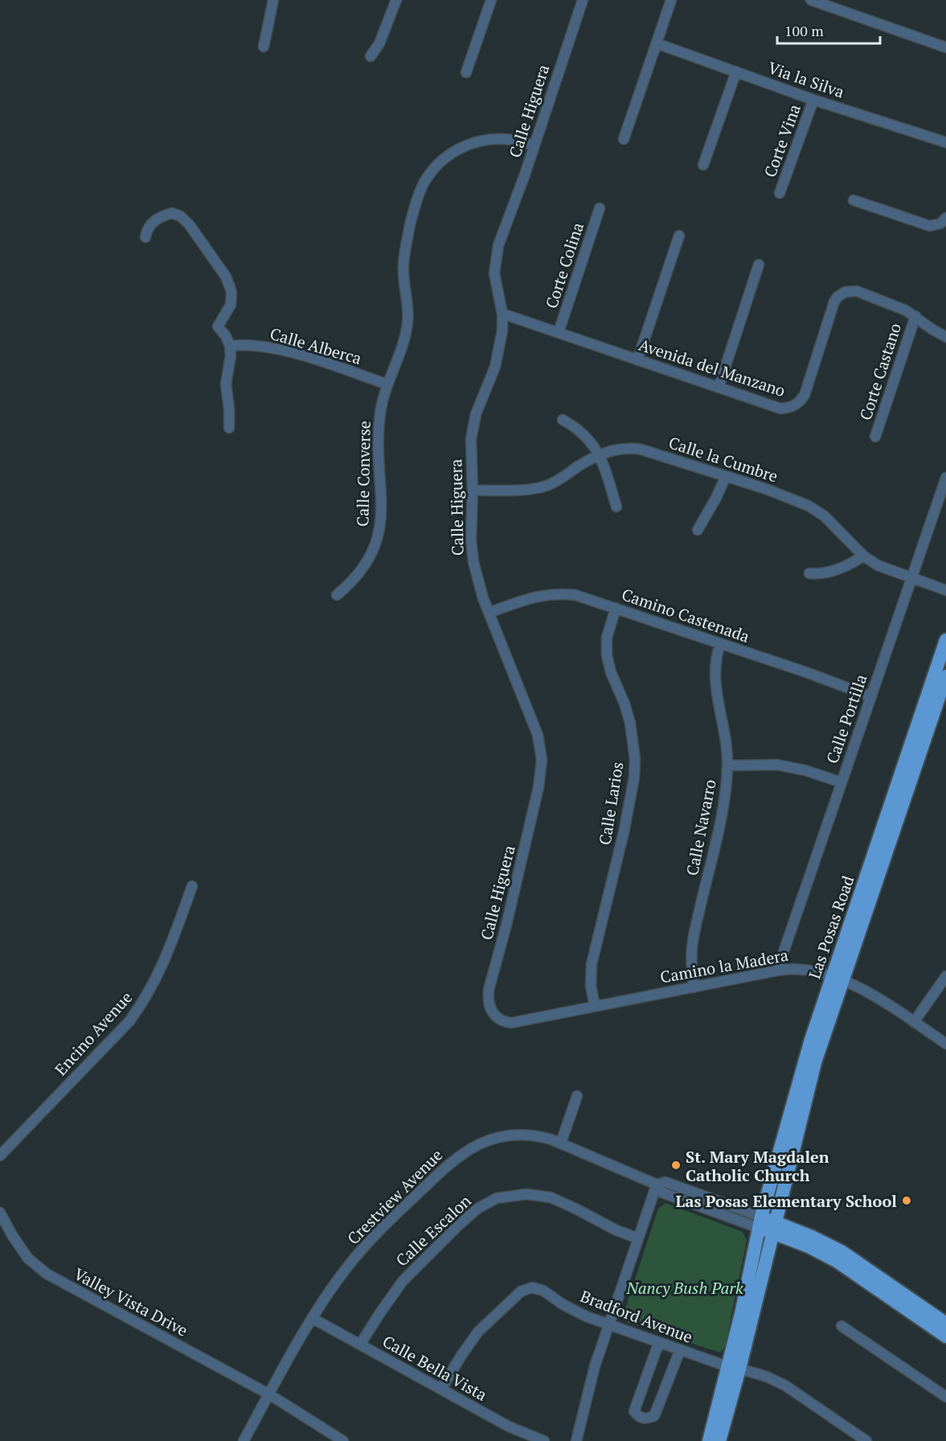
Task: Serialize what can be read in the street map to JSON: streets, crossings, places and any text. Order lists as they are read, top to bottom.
{
  "streets": {
    "main road": ["Las Posas Road"],
    "street": [
      "Via la Silva",
      "Calle Higuera",
      "Corte Vina",
      "Corte Colina",
      "Calle Alberca",
      "Avenida del Manzano",
      "Corte Castano",
      "Calle la Cumbre",
      "Calle Converse",
      "Camino Castenada",
      "Calle Portilla",
      "Calle Larios",
      "Calle Navarro",
      "Camino la Madera",
      "Encino Avenue",
      "Crestview Avenue",
      "Calle Escalon",
      "Valley Vista Drive",
      "Bradford Avenue",
      "Calle Bella Vista"
    ]
  },
  "crossings": [
    ["Via la Silva", "Corte Vina"],
    ["Calle Higuera", "Avenida del Manzano"],
    ["Calle Higuera", "Calle la Cumbre"],
    ["Calle Higuera", "Calle Converse"],
    ["Calle Higuera", "Camino Castenada"],
    ["Calle Higuera", "Camino la Madera"],
    ["Corte Colina", "Avenida del Manzano"],
    ["Calle Alberca", "Calle Converse"],
    ["Avenida del Manzano", "Corte Castano"],
    ["Calle la Cumbre", "Calle Portilla"],
    ["Camino Castenada", "Calle Portilla"],
    ["Camino Castenada", "Calle Larios"],
    ["Camino Castenada", "Calle Navarro"],
    ["Calle Portilla", "Camino la Madera"],
    ["Calle Larios", "Camino la Madera"],
    ["Calle Navarro", "Camino la Madera"],
    ["Las Posas Road", "Camino la Madera"],
    ["Las Posas Road", "Crestview Avenue"],
    ["Las Posas Road", "Bradford Avenue"],
    ["Crestview Avenue", "Valley Vista Drive"],
    ["Crestview Avenue", "Calle Bella Vista"],
    ["Calle Escalon", "Calle Bella Vista"],
    ["Bradford Avenue", "Calle Bella Vista"]
  ],
  "parks": ["Nancy Bush Park"],
  "places": ["St. Mary Magdalen Catholic Church", "Las Posas Elementary School"],
  "scale_bar": "100 m"
}
